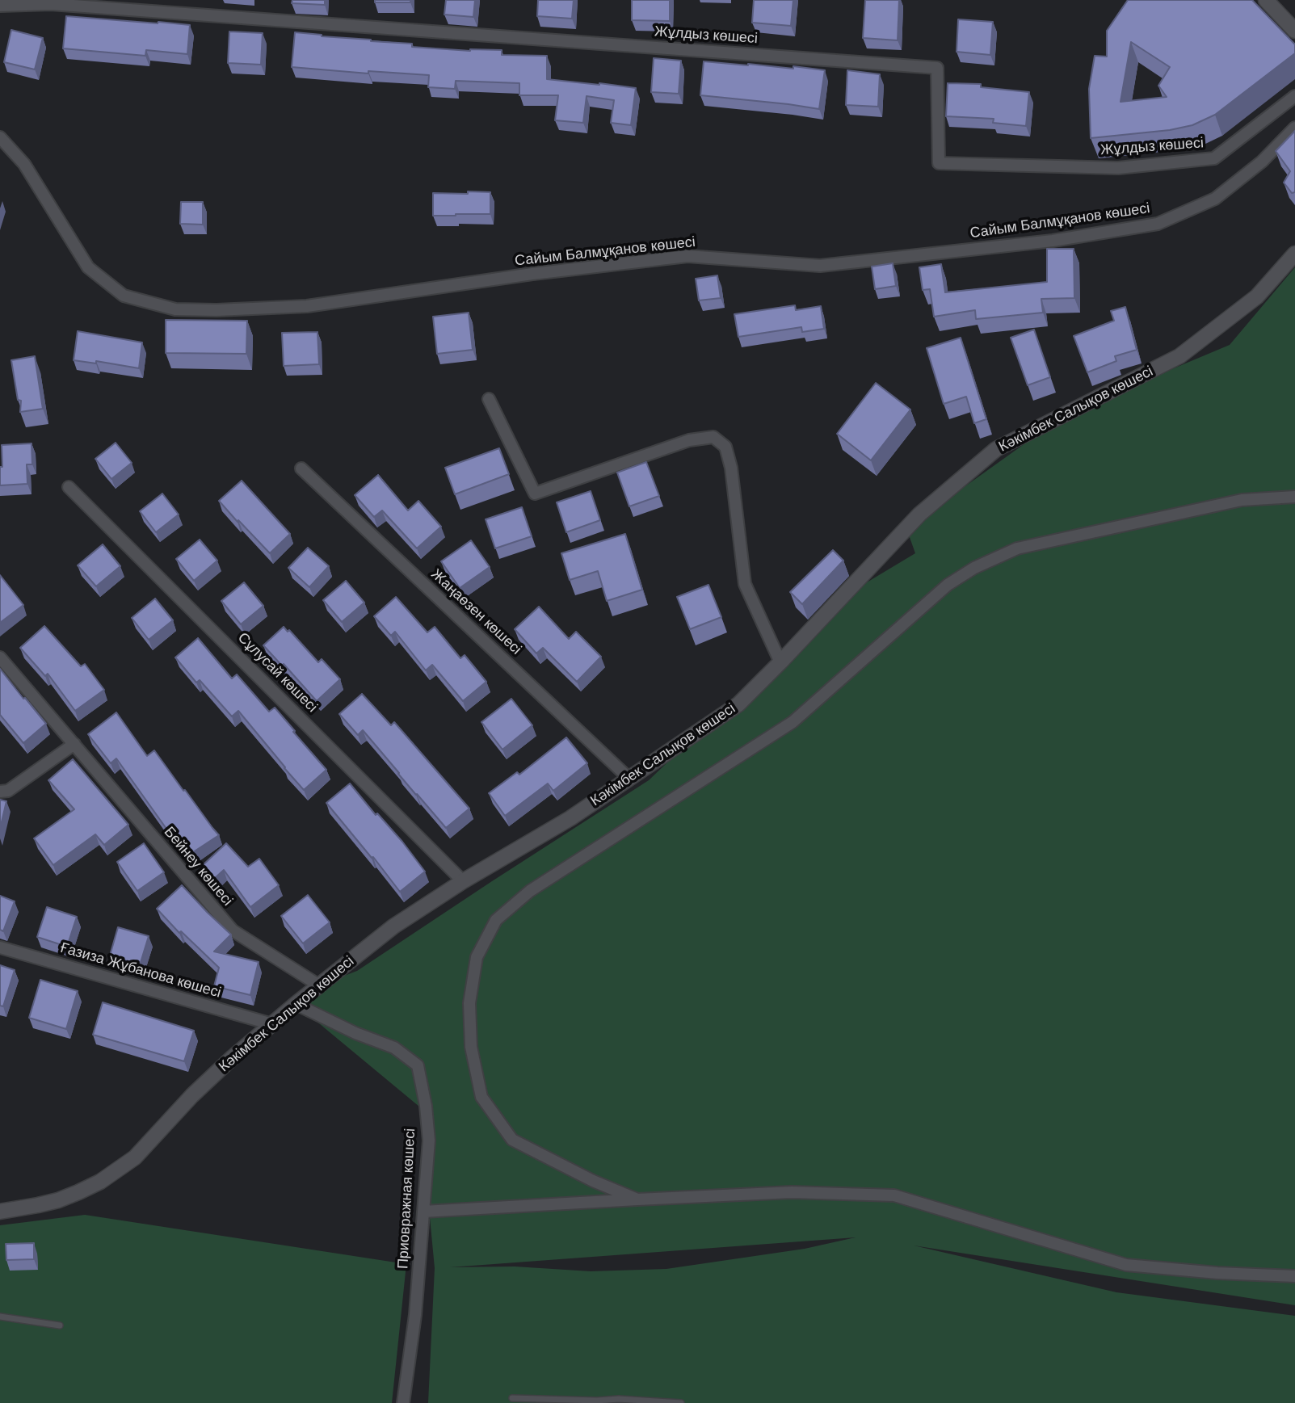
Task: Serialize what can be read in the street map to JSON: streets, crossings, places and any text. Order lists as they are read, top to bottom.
{
  "streets": {
    "street": [
      "Жұлдыз көшесі",
      "Сайым Балмұқанов көшесі",
      "Кәкімбек Салықов көшесі",
      "Жаңаөзен көшесі",
      "Сұлусай көшесі",
      "Бейнеу көшесі",
      "Ғазиза Жұбанова көшесі",
      "Приовражная көшесі"
    ]
  },
  "crossings": [
    ["Кәкімбек Салықов көшесі", "Жаңаөзен көшесі"],
    ["Кәкімбек Салықов көшесі", "Сұлусай көшесі"],
    ["Кәкімбек Салықов көшесі", "Бейнеу көшесі"],
    ["Кәкімбек Салықов көшесі", "Ғазиза Жұбанова көшесі"],
    ["Кәкімбек Салықов көшесі", "Приовражная көшесі"]
  ]
}
